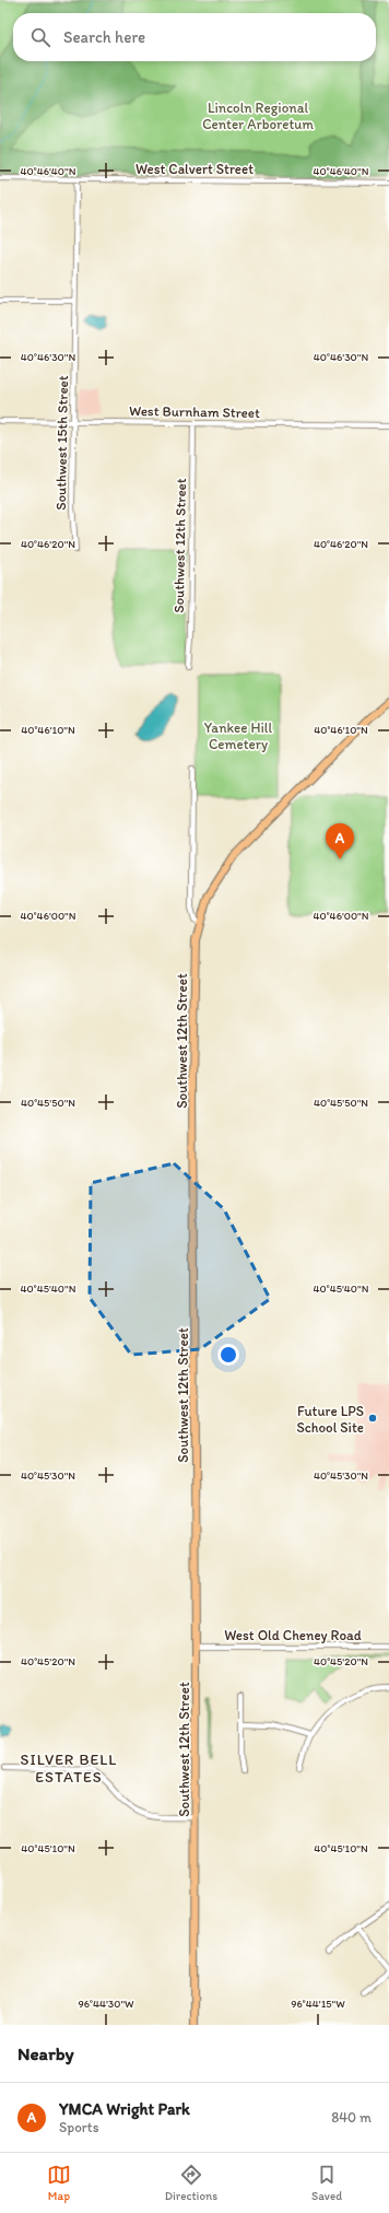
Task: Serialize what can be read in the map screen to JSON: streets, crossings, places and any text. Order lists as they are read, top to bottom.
{
  "streets": {
    "main road": ["Southwest 12th Street"],
    "street": [
      "West Calvert Street",
      "West Burnham Street",
      "Southwest 15th Street",
      "West Old Cheney Road"
    ]
  },
  "crossings": [
    ["West Calvert Street", "Southwest 15th Street"],
    ["West Burnham Street", "Southwest 15th Street"],
    ["West Burnham Street", "Southwest 12th Street"],
    ["Southwest 12th Street", "West Old Cheney Road"]
  ],
  "districts": ["SILVER BELL ESTATES"],
  "parks": ["Lincoln Regional Center Arboretum", "Yankee Hill Cemetery"],
  "places": ["Future LPS School Site"],
  "page": {
    "search": "Search here",
    "pins": "A",
    "heading": "Nearby",
    "list": [
      {
        "mark": "A",
        "name": "YMCA Wright Park",
        "note": "Sports",
        "value": "840 m"
      }
    ],
    "nav": ["Map", "Directions", "Saved"]
  },
  "coordinates": [
    "40°46'40\"N",
    "40°46'30\"N",
    "40°46'20\"N",
    "40°46'10\"N",
    "40°46'00\"N",
    "40°45'50\"N",
    "40°45'40\"N",
    "40°45'30\"N",
    "40°45'20\"N",
    "40°45'10\"N",
    "96°44'30\"W",
    "96°44'15\"W"
  ]
}
